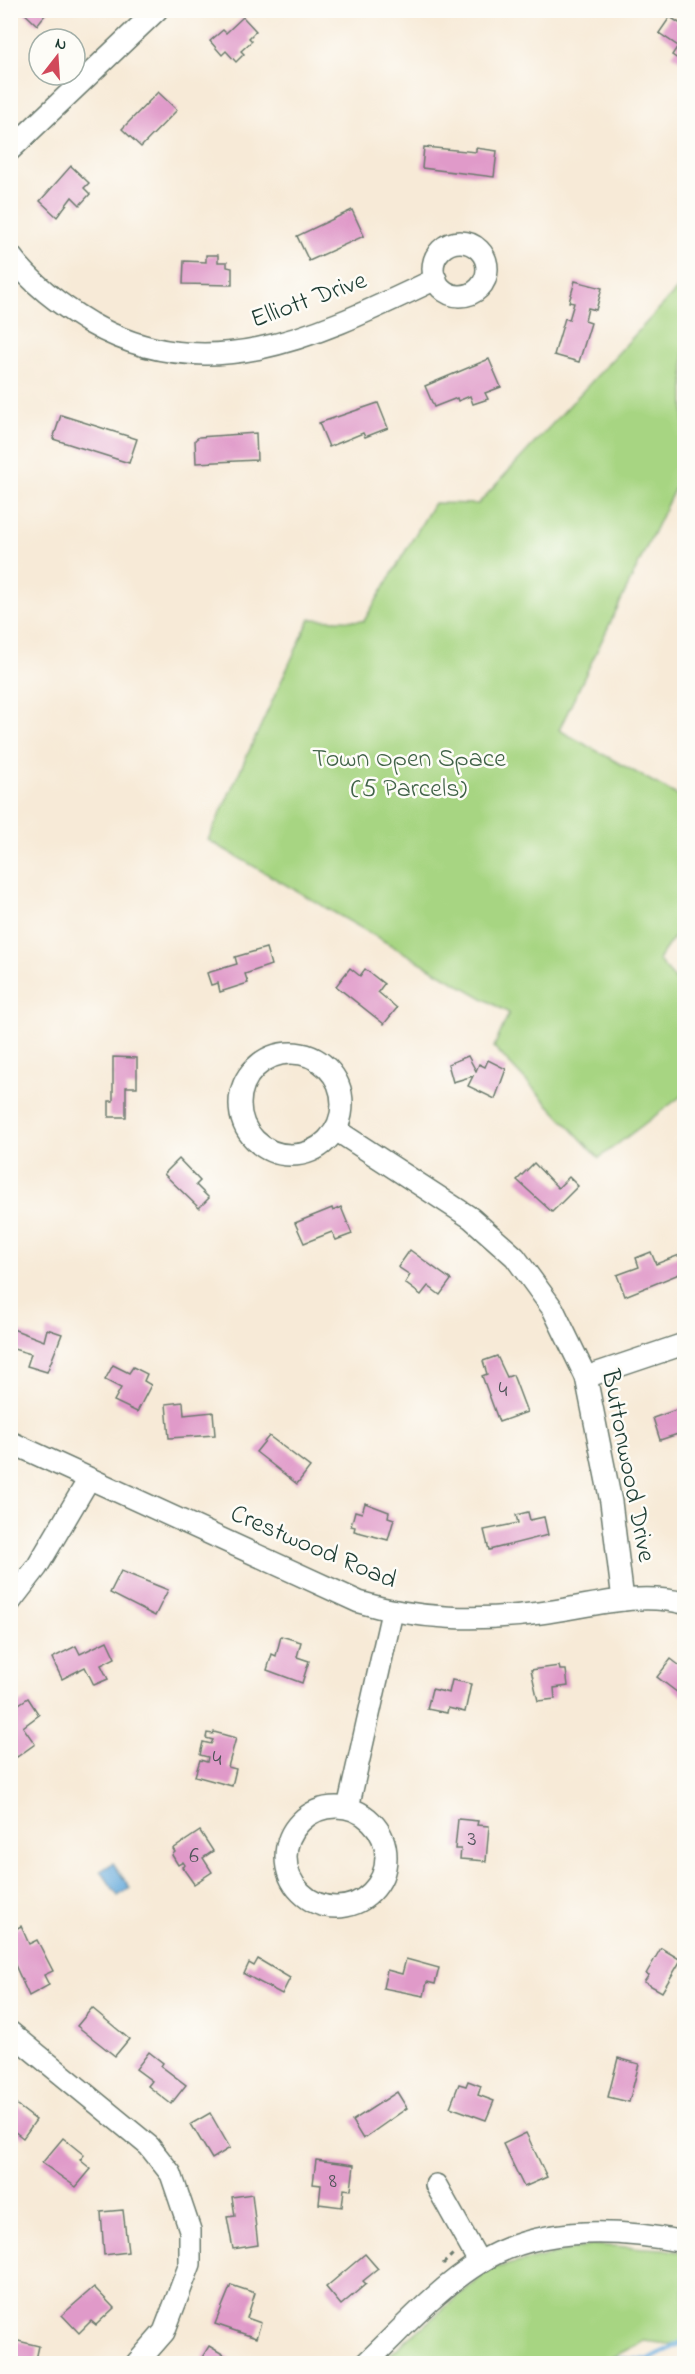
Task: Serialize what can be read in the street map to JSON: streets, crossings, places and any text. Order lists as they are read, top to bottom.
{
  "streets": {
    "street": ["Elliott Drive", "Buttonwood Drive", "Crestwood Road"]
  },
  "crossings": [
    ["Buttonwood Drive", "Crestwood Road"]
  ],
  "parks": ["Town Open Space (5 Parcels)"],
  "house_numbers": [
    "4",
    "4",
    "3",
    "6",
    "8"
  ],
  "north": "top"
}
